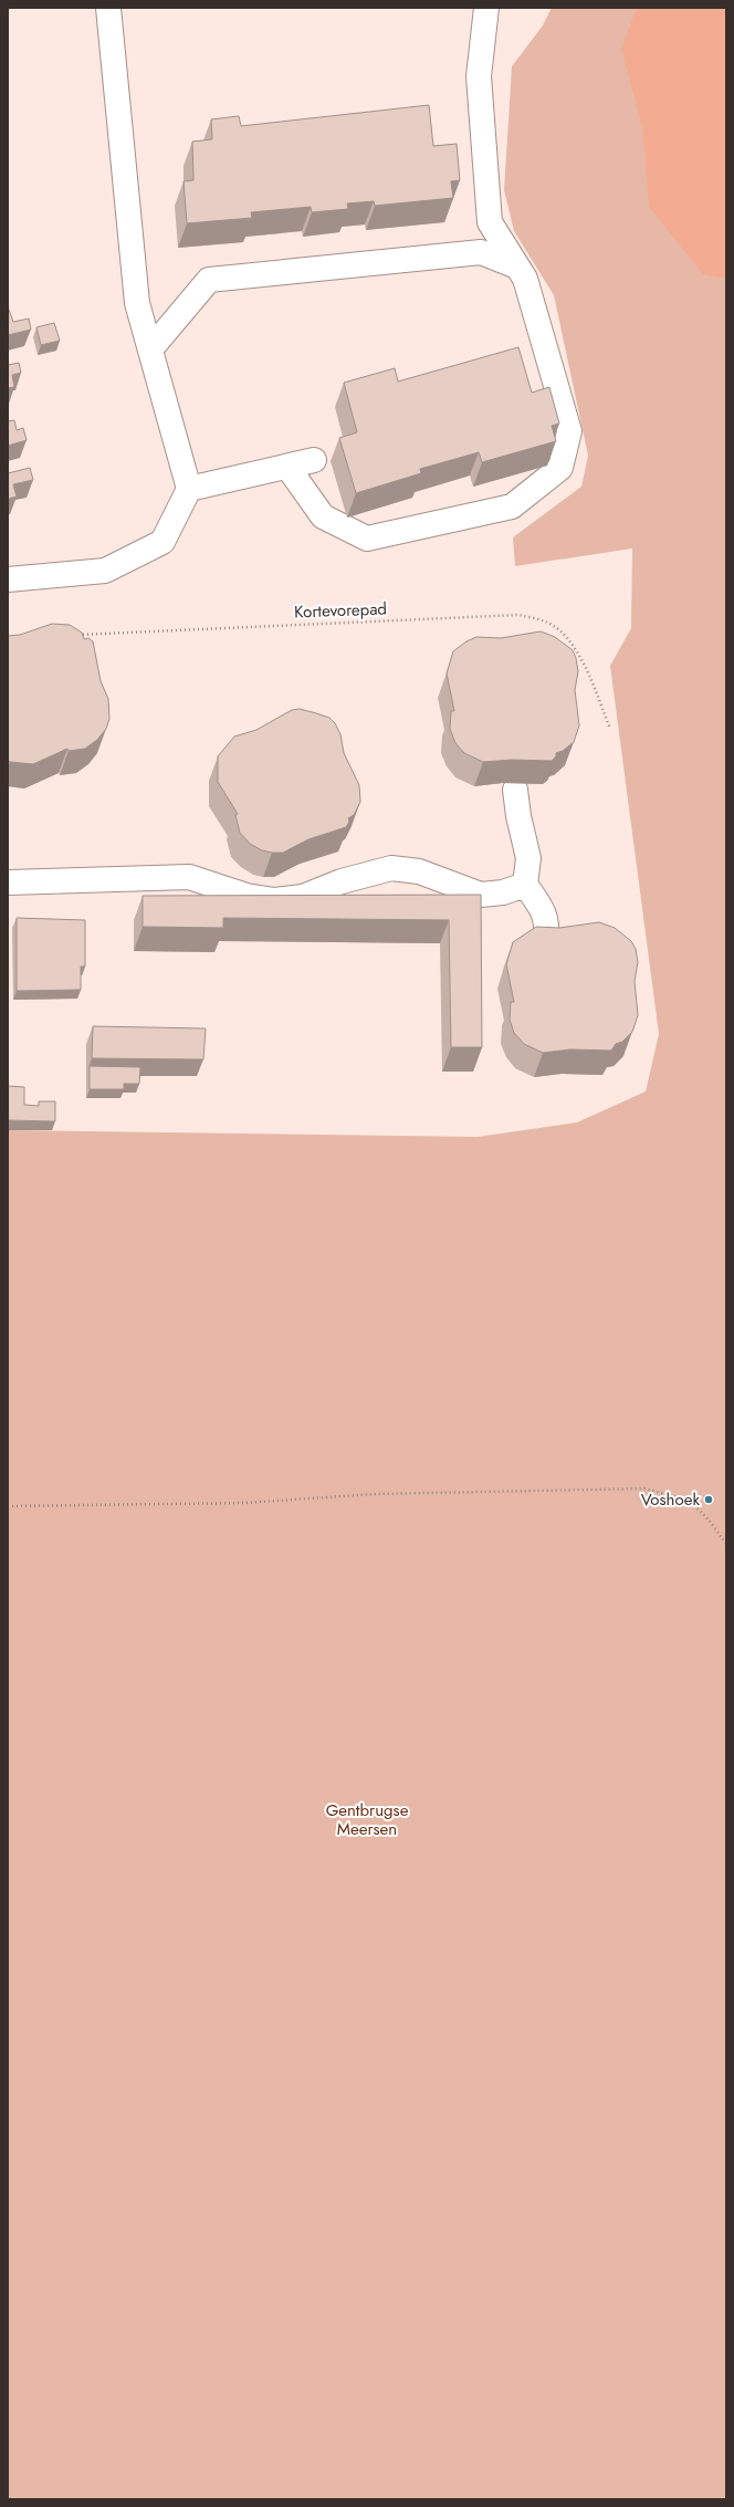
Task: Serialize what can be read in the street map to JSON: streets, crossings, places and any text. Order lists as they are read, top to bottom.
{
  "streets": {
    "path": ["Kortevorepad"]
  },
  "parks": ["Gentbrugse Meersen"],
  "places": ["Voshoek"]
}
